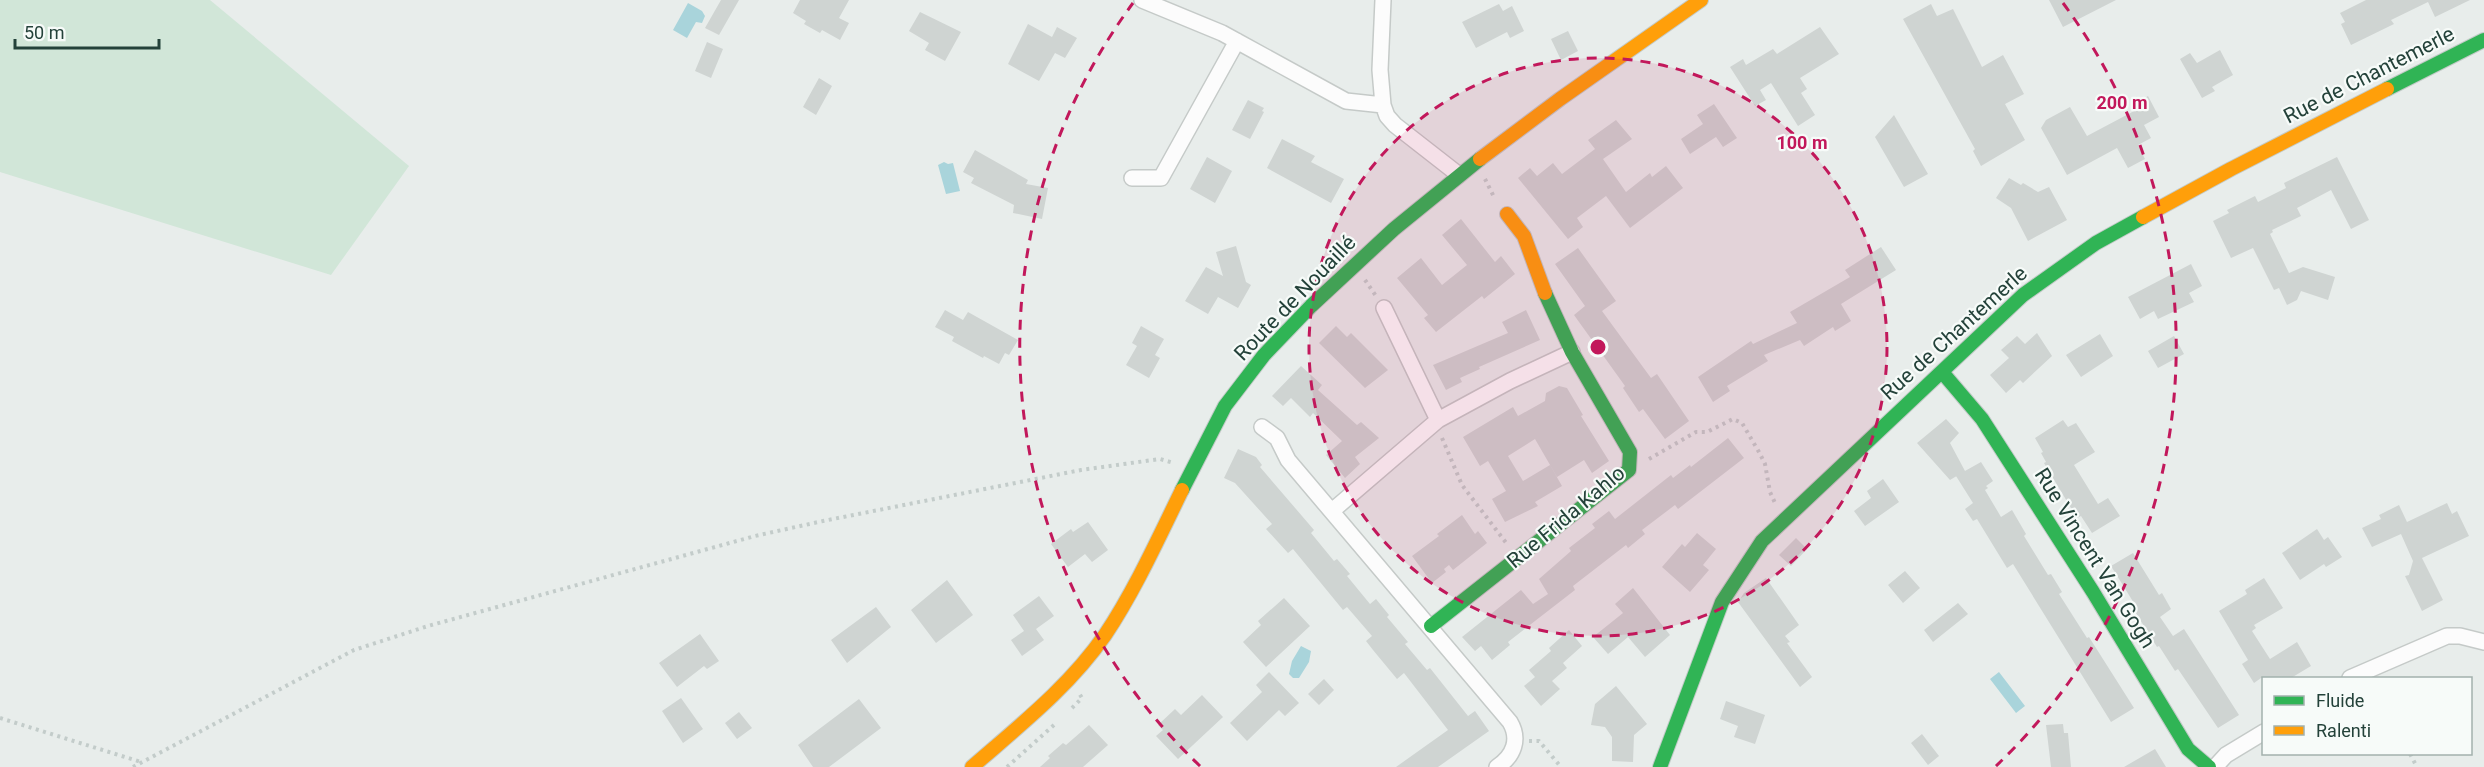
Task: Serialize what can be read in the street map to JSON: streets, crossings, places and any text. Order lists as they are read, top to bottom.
{
  "streets": {
    "street": [
      "Rue de Chantemerle",
      "Route de Nouaillé",
      "Rue Frida Kahlo",
      "Rue Vincent Van Gogh"
    ]
  },
  "crossings": [
    ["Rue de Chantemerle", "Rue Vincent Van Gogh"]
  ],
  "legend": ["Fluide", "Ralenti"],
  "scale_bar": "50 m",
  "rings": ["200 m", "100 m"]
}
